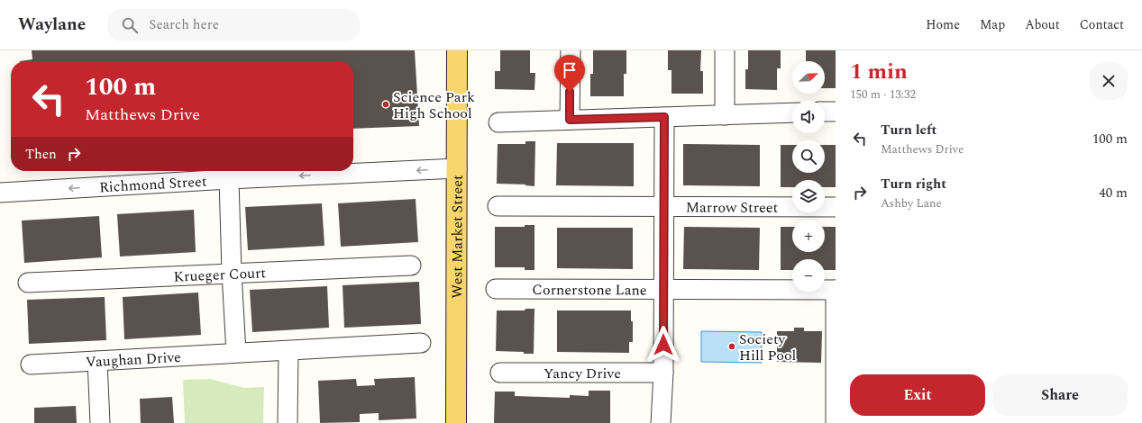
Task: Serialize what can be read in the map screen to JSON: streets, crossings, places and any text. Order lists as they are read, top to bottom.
{
  "streets": {
    "main road": ["West Market Street"],
    "street": [
      "Richmond Street",
      "Marrow Street",
      "Krueger Court",
      "Cornerstone Lane",
      "Vaughan Drive",
      "Yancy Drive"
    ]
  },
  "crossings": [
    ["Richmond Street", "West Market Street"]
  ],
  "one_way": ["Richmond Street"],
  "places": ["Science Park High School", "Society Hill Pool"],
  "north": "top right",
  "page": {
    "header": "Waylane",
    "search": "Search here",
    "nav": [
      "Home",
      "Map",
      "About",
      "Contact"
    ],
    "heading": ["1 min", "150 m · 13:32"],
    "map_buttons": ["+", "−"],
    "turn": ["100 m", "Matthews Drive"],
    "list": [
      {
        "name": "Turn left",
        "note": "Matthews Drive",
        "value": "100 m"
      },
      {
        "name": "Turn right",
        "note": "Ashby Lane",
        "value": "40 m"
      }
    ],
    "then": "Then",
    "buttons": ["Exit", "Share"]
  }
}
